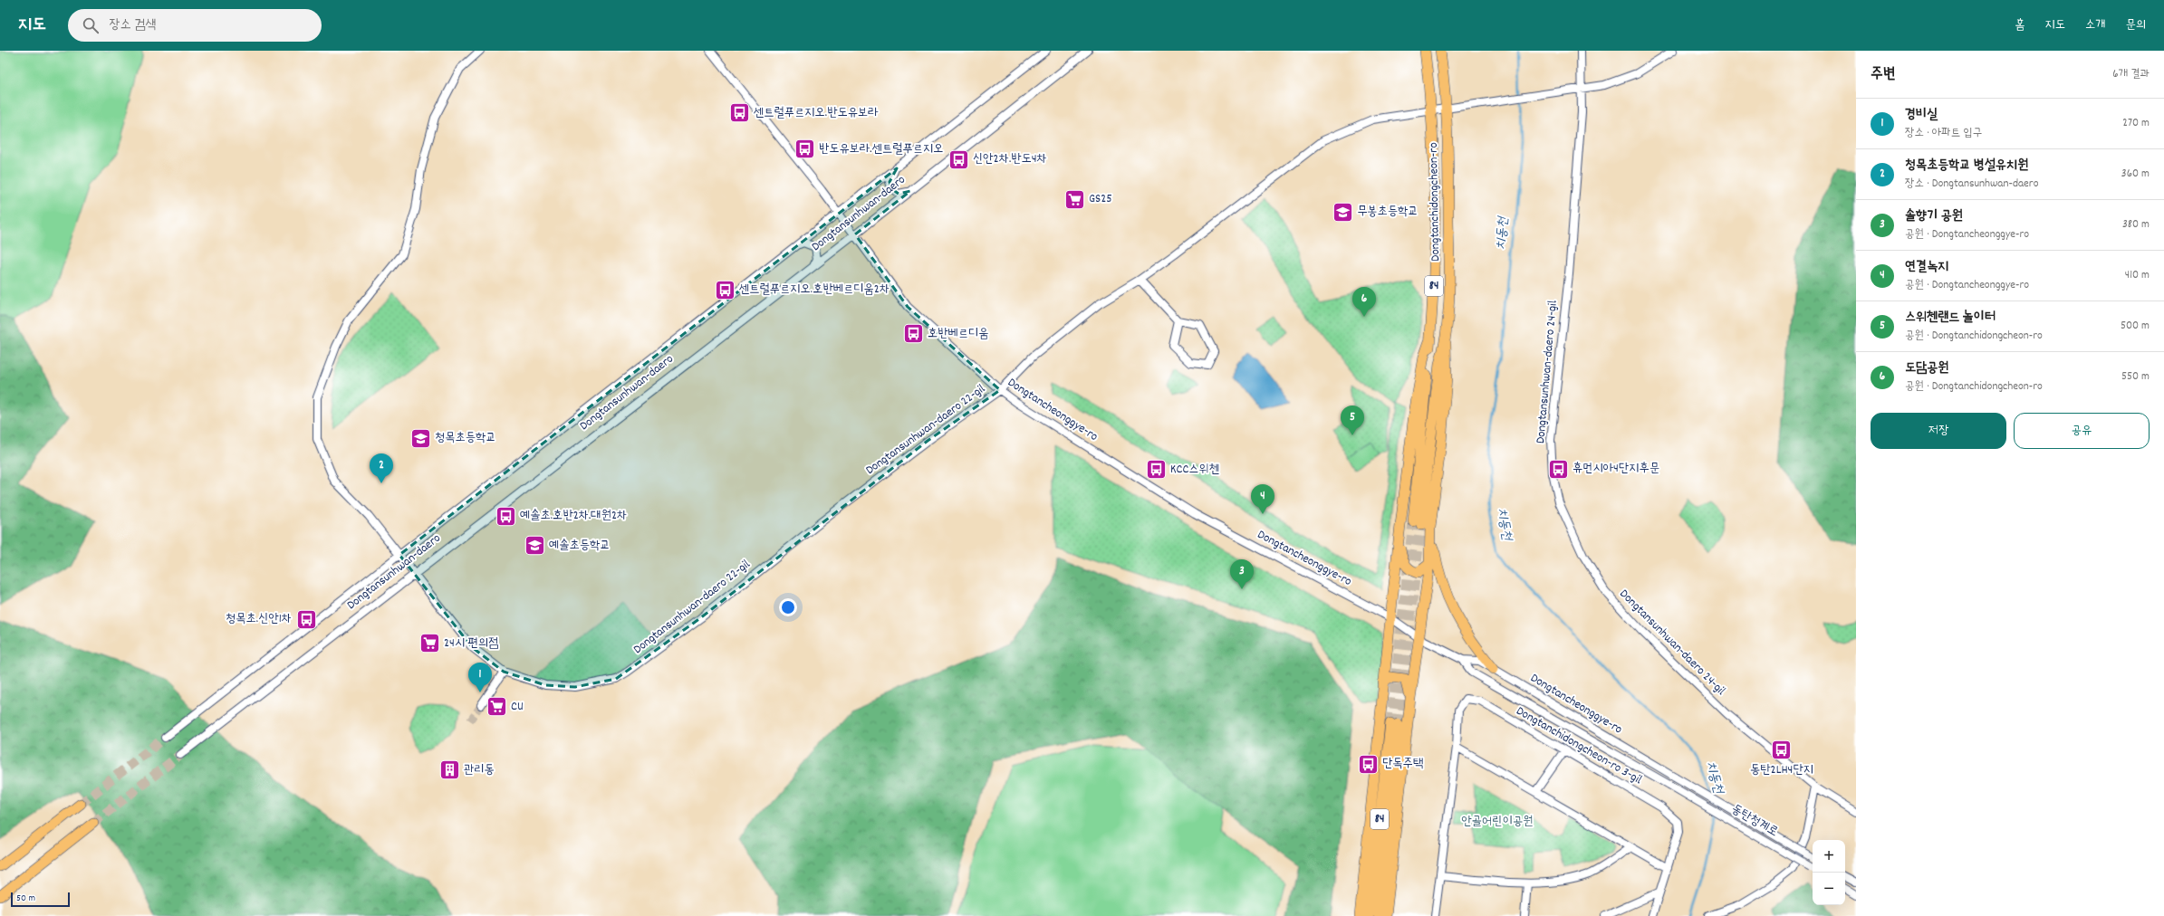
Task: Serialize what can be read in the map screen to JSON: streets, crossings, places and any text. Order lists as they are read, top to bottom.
{
  "streets": {
    "main road": ["Dongtanchidongcheon-ro", "84"],
    "street": [
      "Dongtansunhwan-daero",
      "Dongtansunhwan-daero 24-gil",
      "Dongtancheonggye-ro",
      "Dongtansunhwan-daero 22-gil",
      "Dongtanchidongcheon-ro 3-gil",
      "동탄청계로"
    ]
  },
  "crossings": [
    ["Dongtanchidongcheon-ro", "Dongtansunhwan-daero 22-gil"],
    ["Dongtansunhwan-daero", "Dongtancheonggye-ro"],
    ["Dongtansunhwan-daero", "Dongtansunhwan-daero 22-gil"],
    ["Dongtancheonggye-ro", "Dongtansunhwan-daero 22-gil"],
    ["Dongtancheonggye-ro", "동탄청계로"]
  ],
  "water": ["치동천"],
  "parks": ["안골어린이공원"],
  "places": {
    "bus stop": [
      "센트럴푸르지오.반도유보라",
      "반도유보라.센트럴푸르지오",
      "신안2차.반도4차",
      "센트럴푸르지오.호반베르디움2차",
      "호반베르디움",
      "휴먼시아4단지후문",
      "KCC스위첸",
      "예솔초.호반2차.대원2차",
      "청목초.신안1차",
      "동탄2LH4단지",
      "단독주택"
    ],
    "supermarket": ["GS25", "24시 편의점", "CU"],
    "school or university": ["무봉초등학교", "청목초등학교", "예솔초등학교"],
    "building": ["관리동"]
  },
  "scale_bar": "50 m",
  "page": {
    "header": "지도",
    "search": "장소 검색",
    "nav": [
      "홈",
      "지도",
      "소개",
      "문의"
    ],
    "heading": ["주변", "6개 결과"],
    "list": [
      {
        "mark": "1",
        "name": "경비실",
        "note": "장소 · 아파트 입구",
        "value": "270 m"
      },
      {
        "mark": "2",
        "name": "청목초등학교 병설유치원",
        "note": "장소 · Dongtansunhwan-daero",
        "value": "360 m"
      },
      {
        "mark": "3",
        "name": "솔향기 공원",
        "note": "공원 · Dongtancheonggye-ro",
        "value": "380 m"
      },
      {
        "mark": "4",
        "name": "연결녹지",
        "note": "공원 · Dongtancheonggye-ro",
        "value": "410 m"
      },
      {
        "mark": "5",
        "name": "스위첸랜드 놀이터",
        "note": "공원 · Dongtanchidongcheon-ro",
        "value": "500 m"
      },
      {
        "mark": "6",
        "name": "도담공원",
        "note": "공원 · Dongtanchidongcheon-ro",
        "value": "550 m"
      }
    ],
    "pins": [
      "6",
      "5",
      "2",
      "4",
      "3",
      "1"
    ],
    "buttons": ["저장", "공유"],
    "map_buttons": ["+", "−"],
    "scale": "50 m"
  }
}
